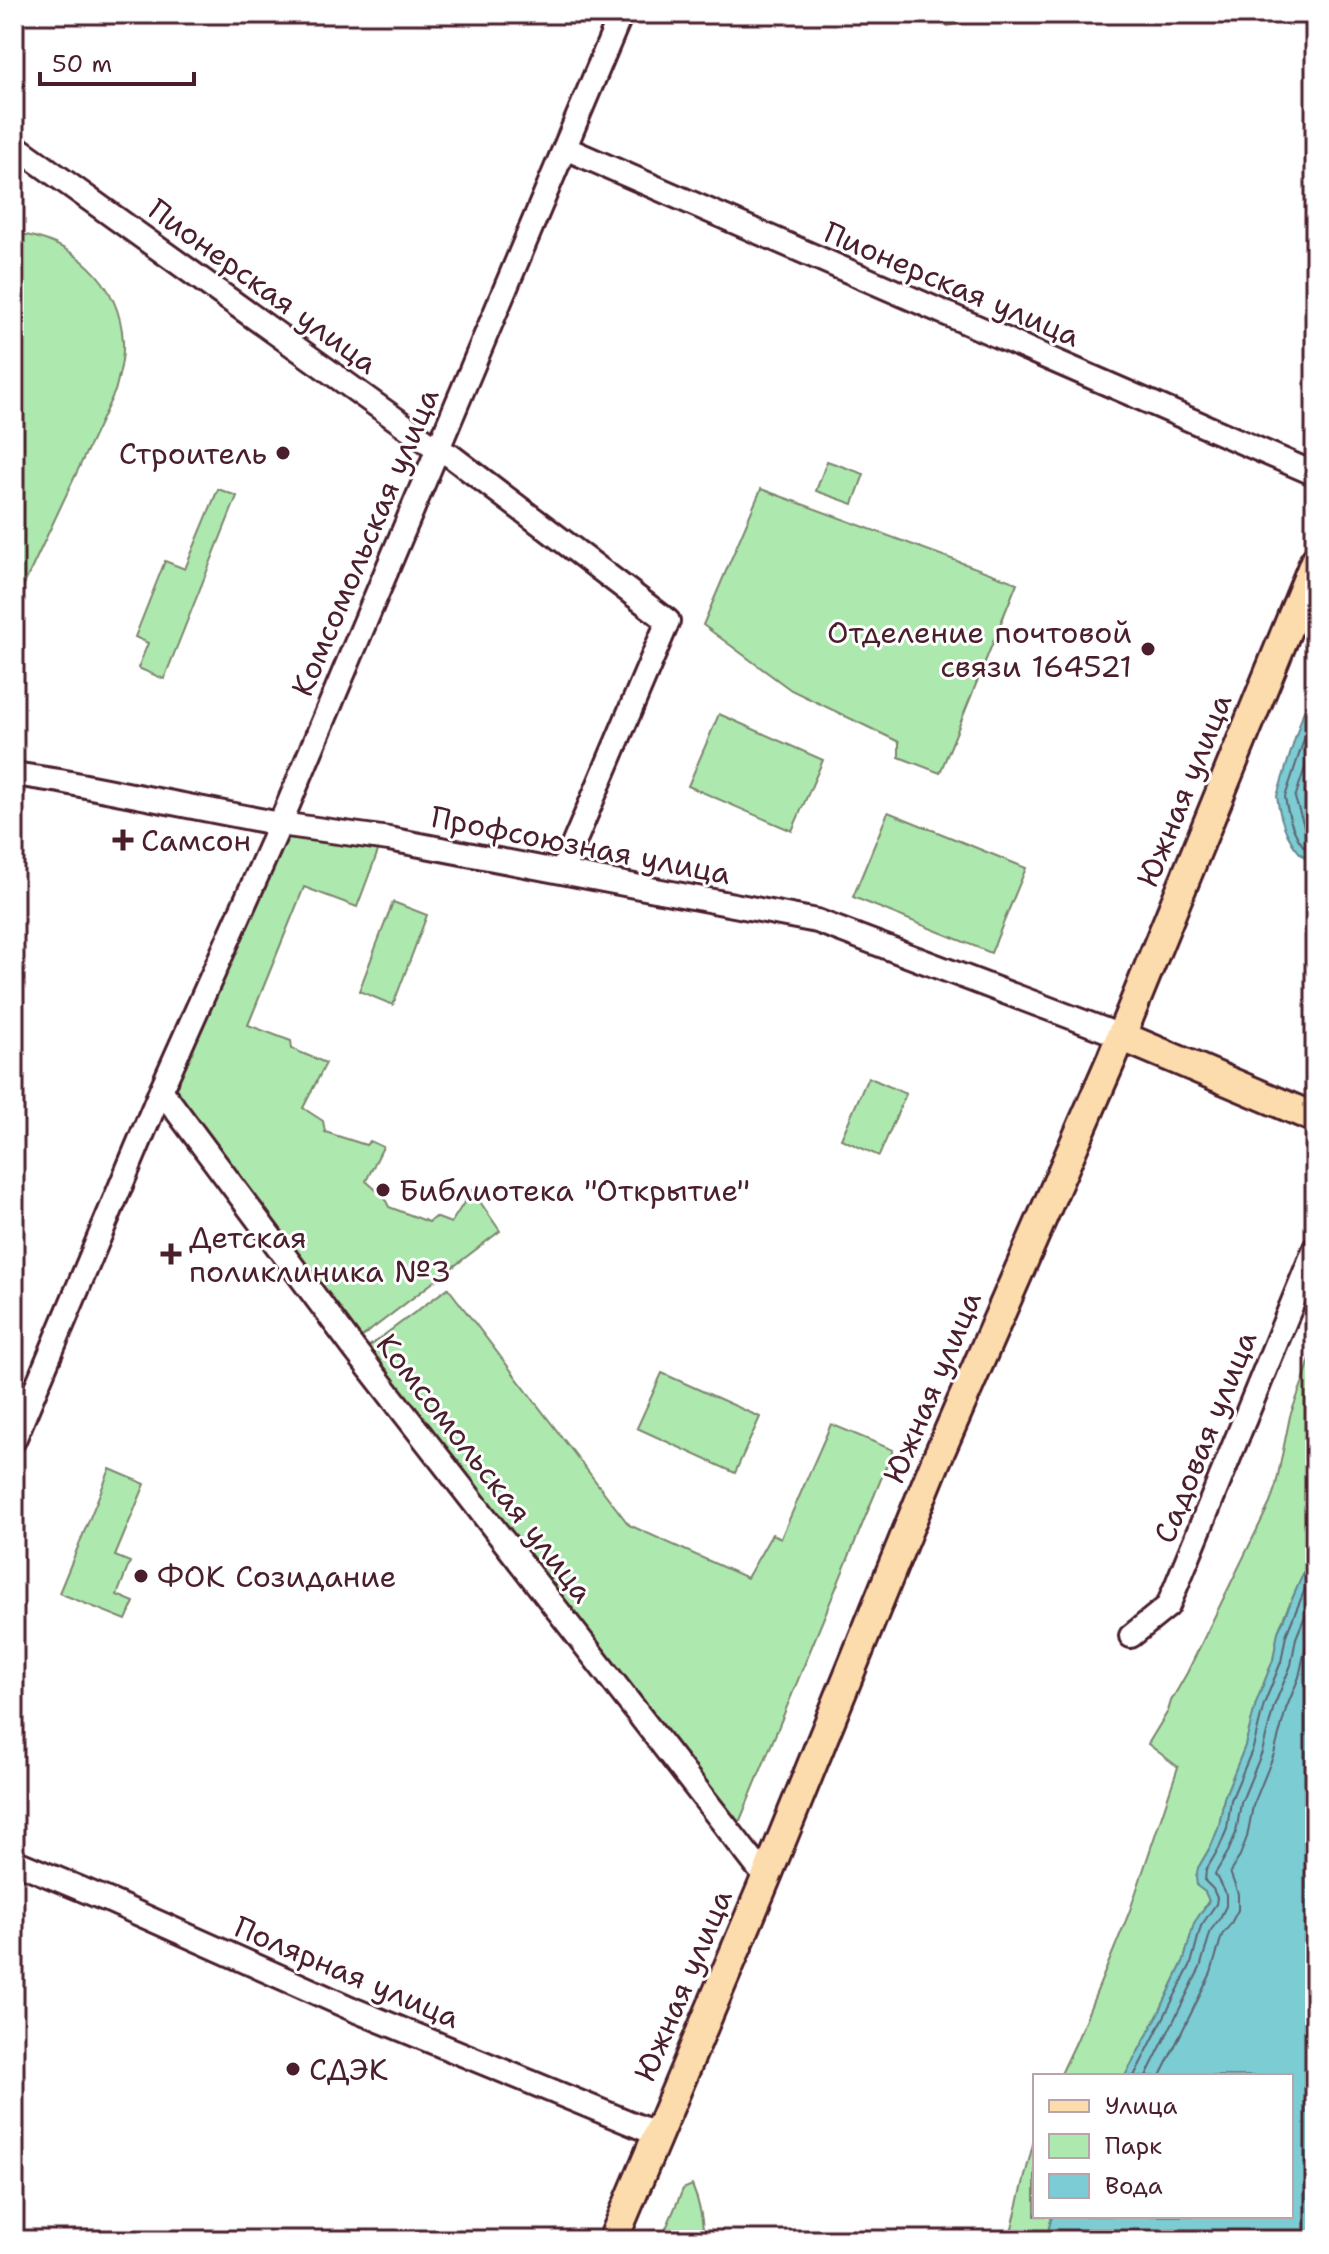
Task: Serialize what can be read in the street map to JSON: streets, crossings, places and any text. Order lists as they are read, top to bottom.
{
  "streets": {
    "main road": ["Южная улица"],
    "street": [
      "Пионерская улица",
      "Комсомольская улица",
      "Профсоюзная улица",
      "Садовая улица",
      "Полярная улица"
    ]
  },
  "crossings": [
    ["Пионерская улица", "Комсомольская улица"],
    ["Комсомольская улица", "Южная улица"],
    ["Комсомольская улица", "Профсоюзная улица"],
    ["Южная улица", "Профсоюзная улица"],
    ["Южная улица", "Полярная улица"]
  ],
  "places": {
    "other": [
      "Строитель",
      "Отделение почтовой связи 164521",
      "Библиотека \"Открытие\"",
      "ФОК Созидание",
      "СДЭК"
    ],
    "health": ["Самсон", "Детская поликлиника №3"]
  },
  "legend": ["Улица", "Парк", "Вода"],
  "scale_bar": "50 m"
}
